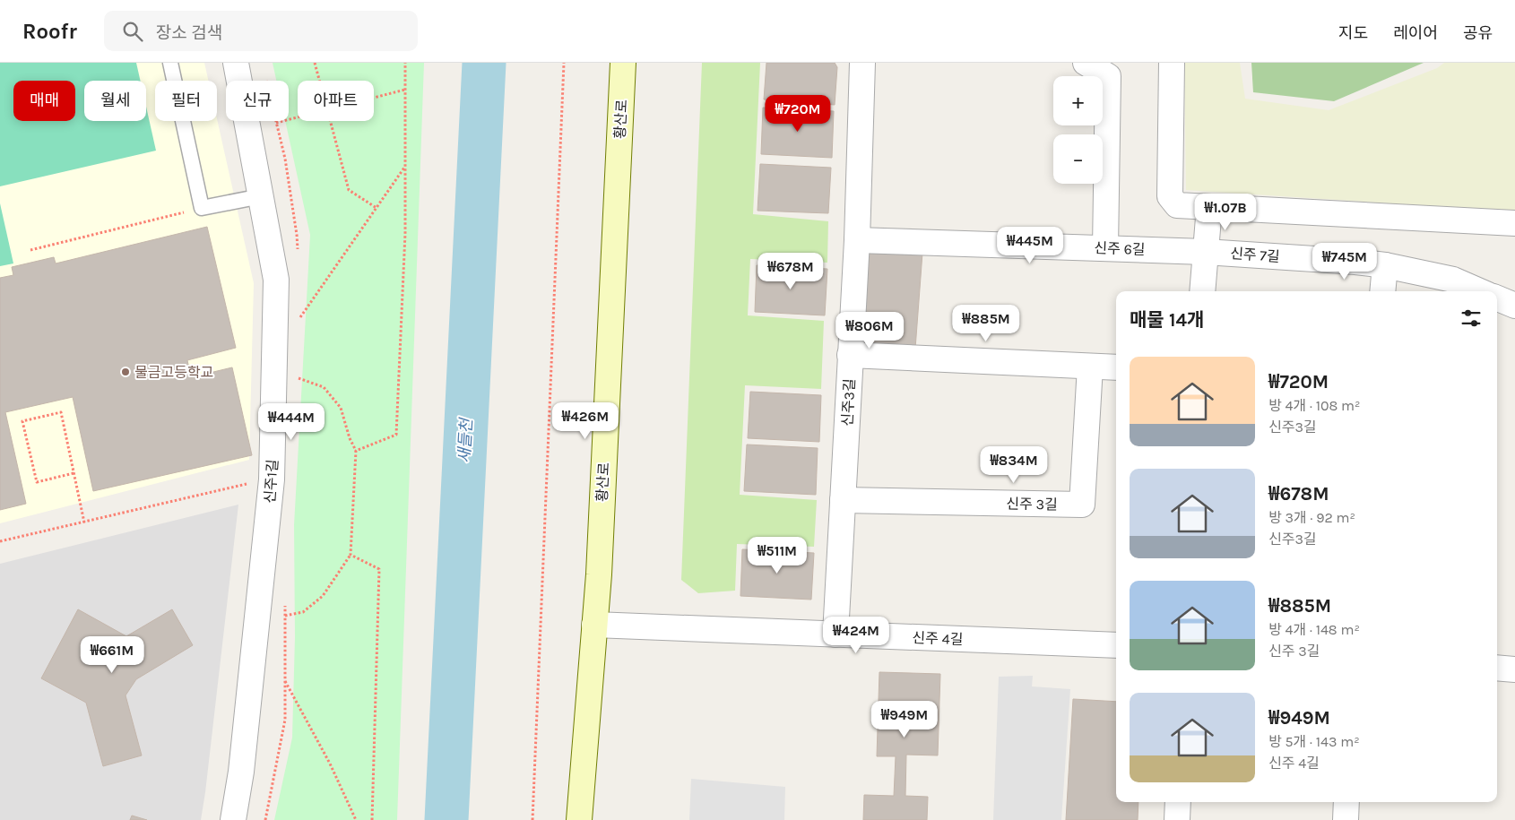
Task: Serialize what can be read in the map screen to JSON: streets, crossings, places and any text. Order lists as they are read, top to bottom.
{
  "streets": {
    "main road": ["황산로"],
    "street": [
      "신주 6길",
      "신주 7길",
      "신주3길",
      "신주1길",
      "신주 3길",
      "신주 4길"
    ]
  },
  "crossings": [
    ["황산로", "신주 4길"],
    ["신주 6길", "신주 7길"],
    ["신주 6길", "신주3길"],
    ["신주3길", "신주 3길"],
    ["신주3길", "신주 4길"]
  ],
  "water": ["새들천"],
  "places": ["물금고등학교"],
  "page": {
    "header": "Roofr",
    "search": "장소 검색",
    "nav": ["지도", "레이어", "공유"],
    "map_buttons": ["+", "−"],
    "chip": [
      "매매",
      "월세",
      "필터",
      "신규",
      "아파트"
    ],
    "price": [
      "₩720M",
      "₩1.07B",
      "₩445M",
      "₩745M",
      "₩678M",
      "₩885M",
      "₩806M",
      "₩426M",
      "₩444M",
      "₩834M",
      "₩511M",
      "₩424M",
      "₩661M",
      "₩949M"
    ],
    "heading": "매물 14개",
    "list": [
      {
        "name": "₩720M",
        "note": "방 4개 · 108 m² · 신주3길"
      },
      {
        "name": "₩678M",
        "note": "방 3개 · 92 m² · 신주3길"
      },
      {
        "name": "₩885M",
        "note": "방 4개 · 148 m² · 신주 3길"
      },
      {
        "name": "₩949M",
        "note": "방 5개 · 143 m² · 신주 4길"
      }
    ]
  }
}
